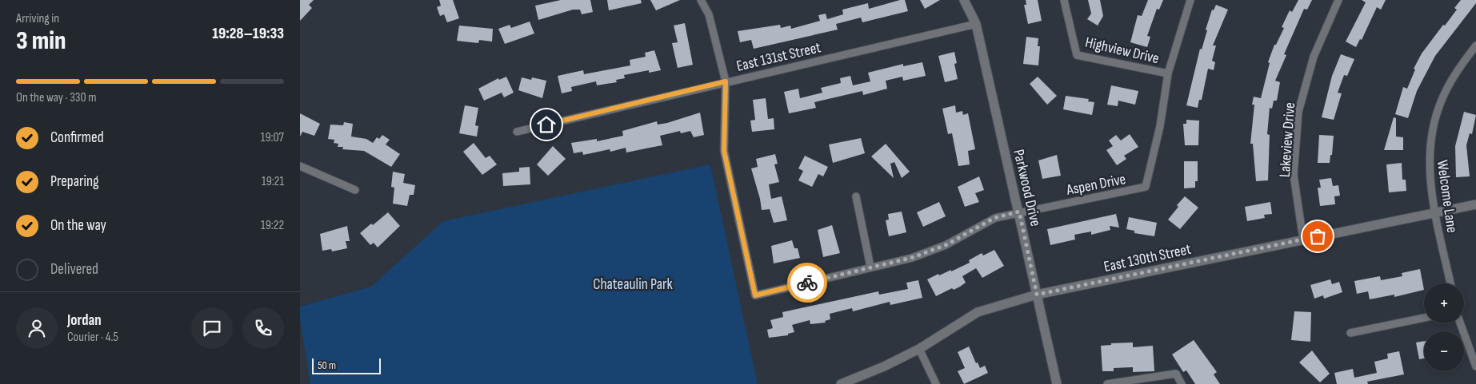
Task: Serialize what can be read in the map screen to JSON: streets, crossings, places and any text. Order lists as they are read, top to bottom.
{
  "streets": {
    "street": [
      "Highview Drive",
      "East 131st Street",
      "Lakeview Drive",
      "Aspen Drive",
      "Parkwood Drive",
      "Welcome Lane",
      "East 130th Street"
    ]
  },
  "crossings": [
    ["Highview Drive", "Aspen Drive"],
    ["East 131st Street", "Aspen Drive"],
    ["East 131st Street", "Parkwood Drive"],
    ["Lakeview Drive", "East 130th Street"],
    ["Aspen Drive", "Parkwood Drive"],
    ["Parkwood Drive", "East 130th Street"],
    ["Welcome Lane", "East 130th Street"]
  ],
  "parks": ["Chateaulin Park"],
  "scale_bar": "50 m",
  "page": {
    "heading": ["3 min", "Arriving in", "19:28–19:33"],
    "panel": ["Jordan", "Courier · 4.5"],
    "bar": "On the way · 330 m",
    "list": [
      ["Confirmed", "19:07"],
      ["Preparing", "19:21"],
      ["On the way", "19:22"],
      "Delivered"
    ],
    "map_buttons": ["+", "−"],
    "scale": "50 m"
  }
}
